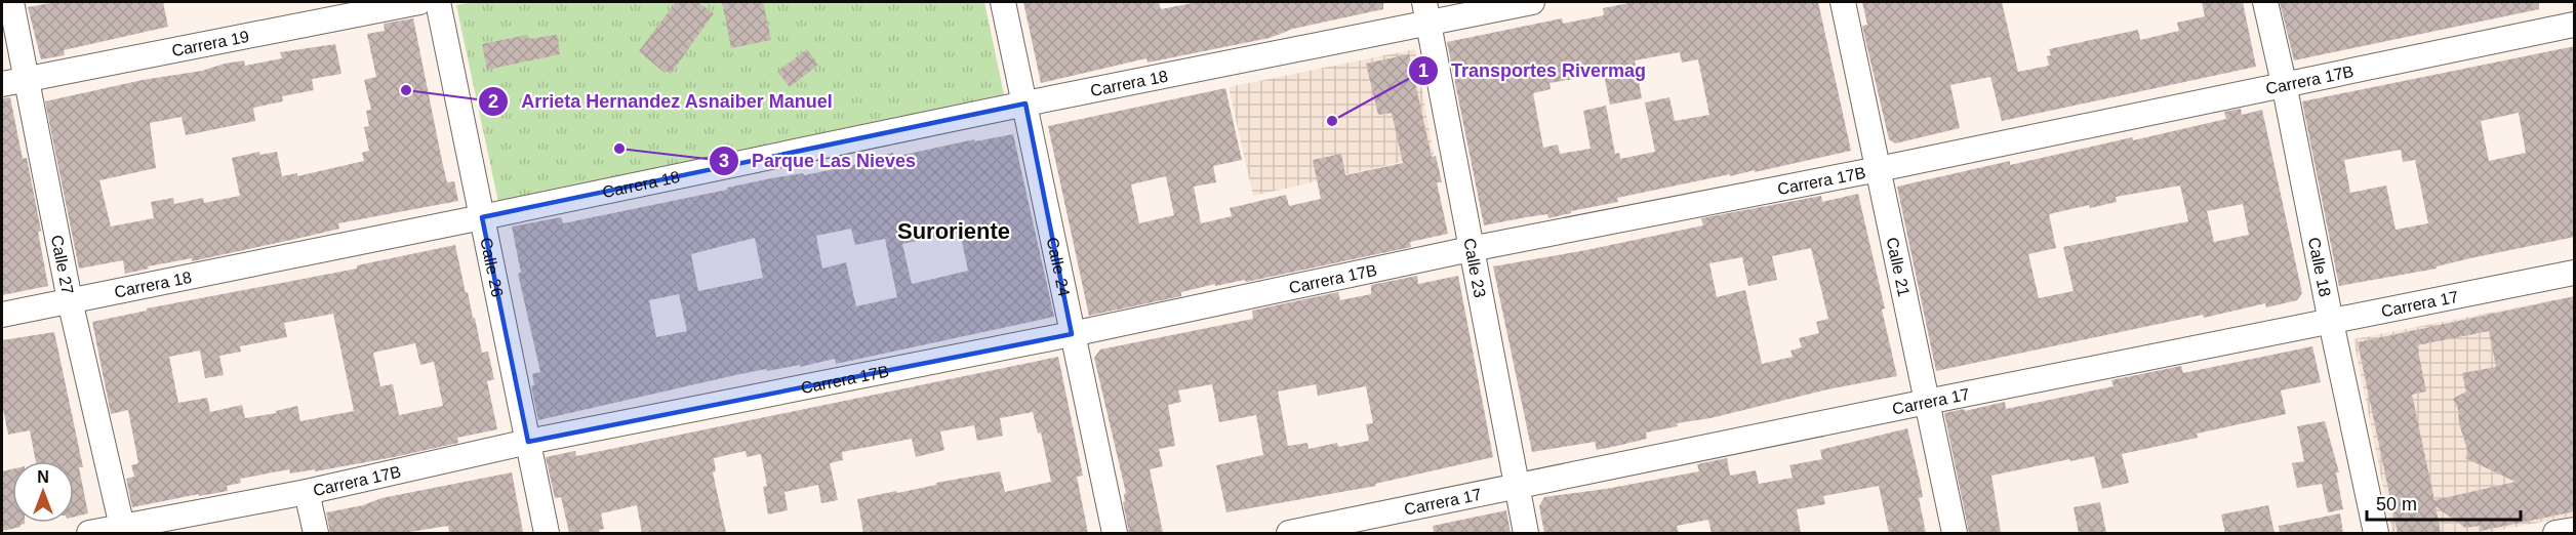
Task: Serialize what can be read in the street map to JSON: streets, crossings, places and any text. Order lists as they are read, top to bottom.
{
  "streets": {
    "street": [
      "Carrera 19",
      "Carrera 17B",
      "Carrera 18",
      "Calle 27",
      "Calle 26",
      "Calle 24",
      "Calle 23",
      "Calle 21",
      "Calle 18",
      "Carrera 17"
    ]
  },
  "crossings": [
    ["Carrera 19", "Calle 27"],
    ["Carrera 17B", "Calle 27"],
    ["Carrera 17B", "Calle 26"],
    ["Carrera 17B", "Calle 24"],
    ["Carrera 17B", "Calle 23"],
    ["Carrera 17B", "Calle 21"],
    ["Carrera 17B", "Calle 18"],
    ["Carrera 18", "Calle 27"],
    ["Carrera 18", "Calle 26"],
    ["Carrera 18", "Calle 24"],
    ["Carrera 18", "Calle 23"],
    ["Calle 23", "Carrera 17"],
    ["Calle 21", "Carrera 17"],
    ["Calle 18", "Carrera 17"]
  ],
  "districts": ["Suroriente"],
  "places": ["Arrieta Hernandez Asnaiber Manuel", "Transportes Rivermag", "Parque Las Nieves"],
  "scale_bar": "50 m",
  "north": "top"
}
